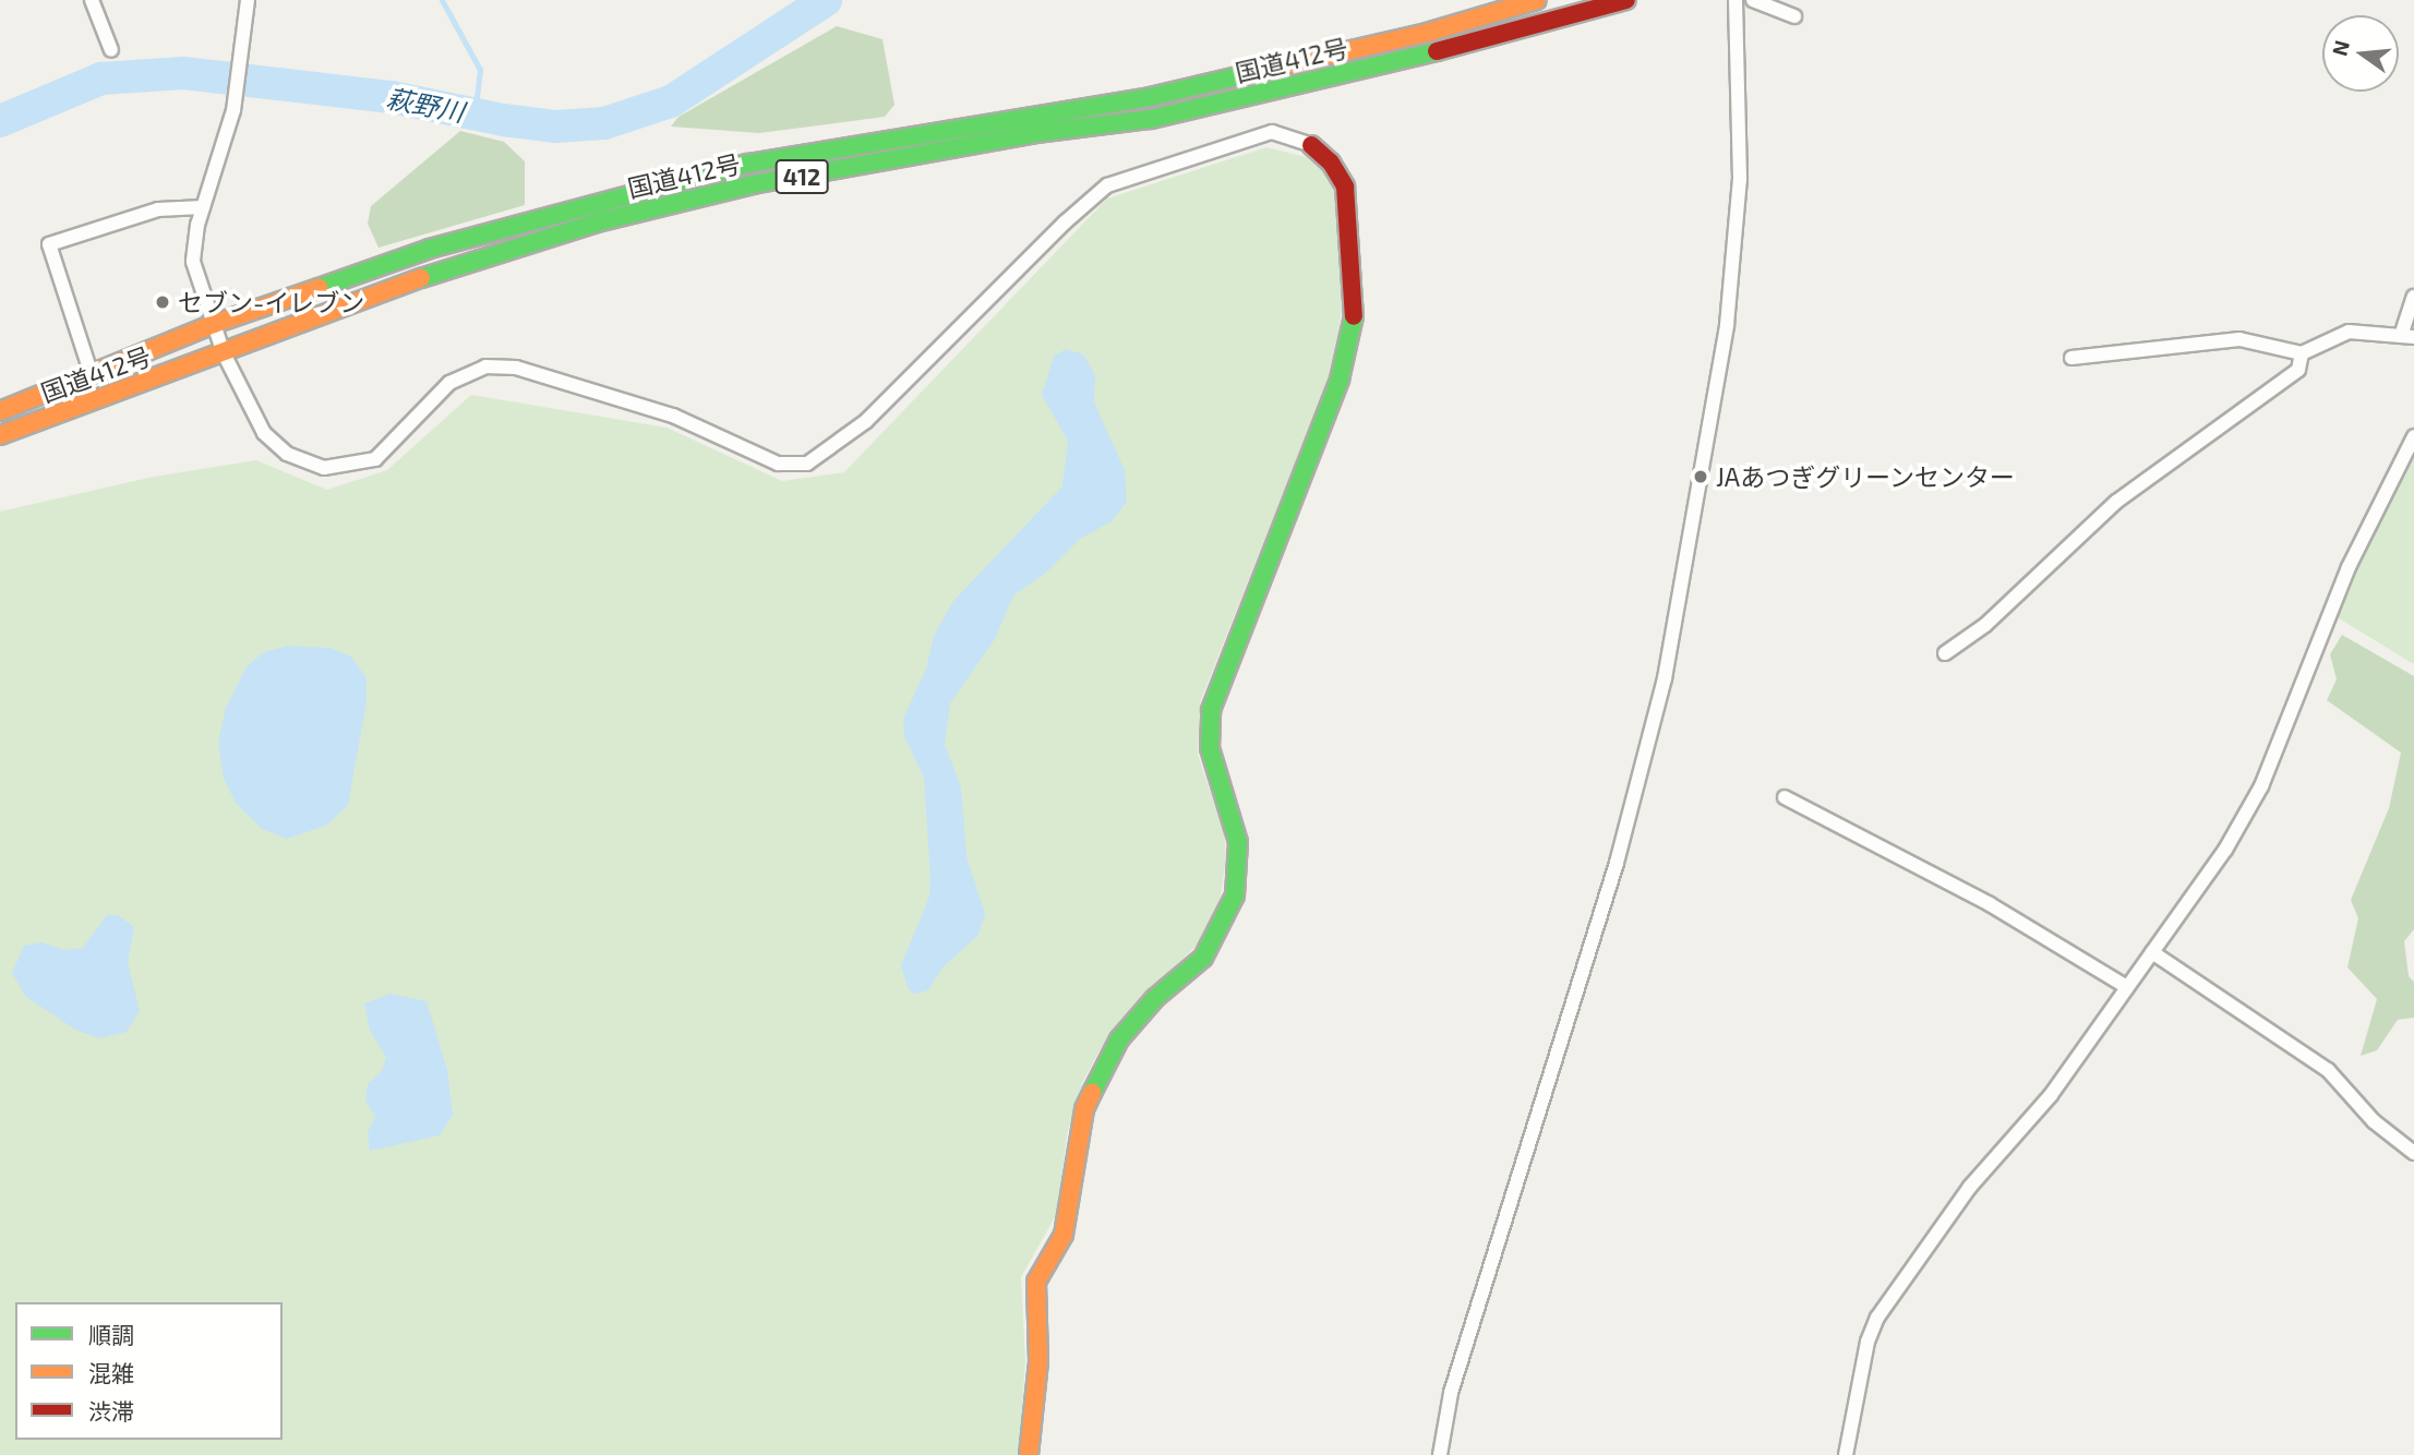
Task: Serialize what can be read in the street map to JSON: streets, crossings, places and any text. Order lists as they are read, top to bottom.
{
  "streets": {
    "main road": ["国道412号", "412"]
  },
  "water": ["萩野川"],
  "places": ["セブン-イレブン", "JAあつぎグリーンセンター"],
  "legend": ["順調", "混雑", "渋滞"],
  "north": "left"
}
